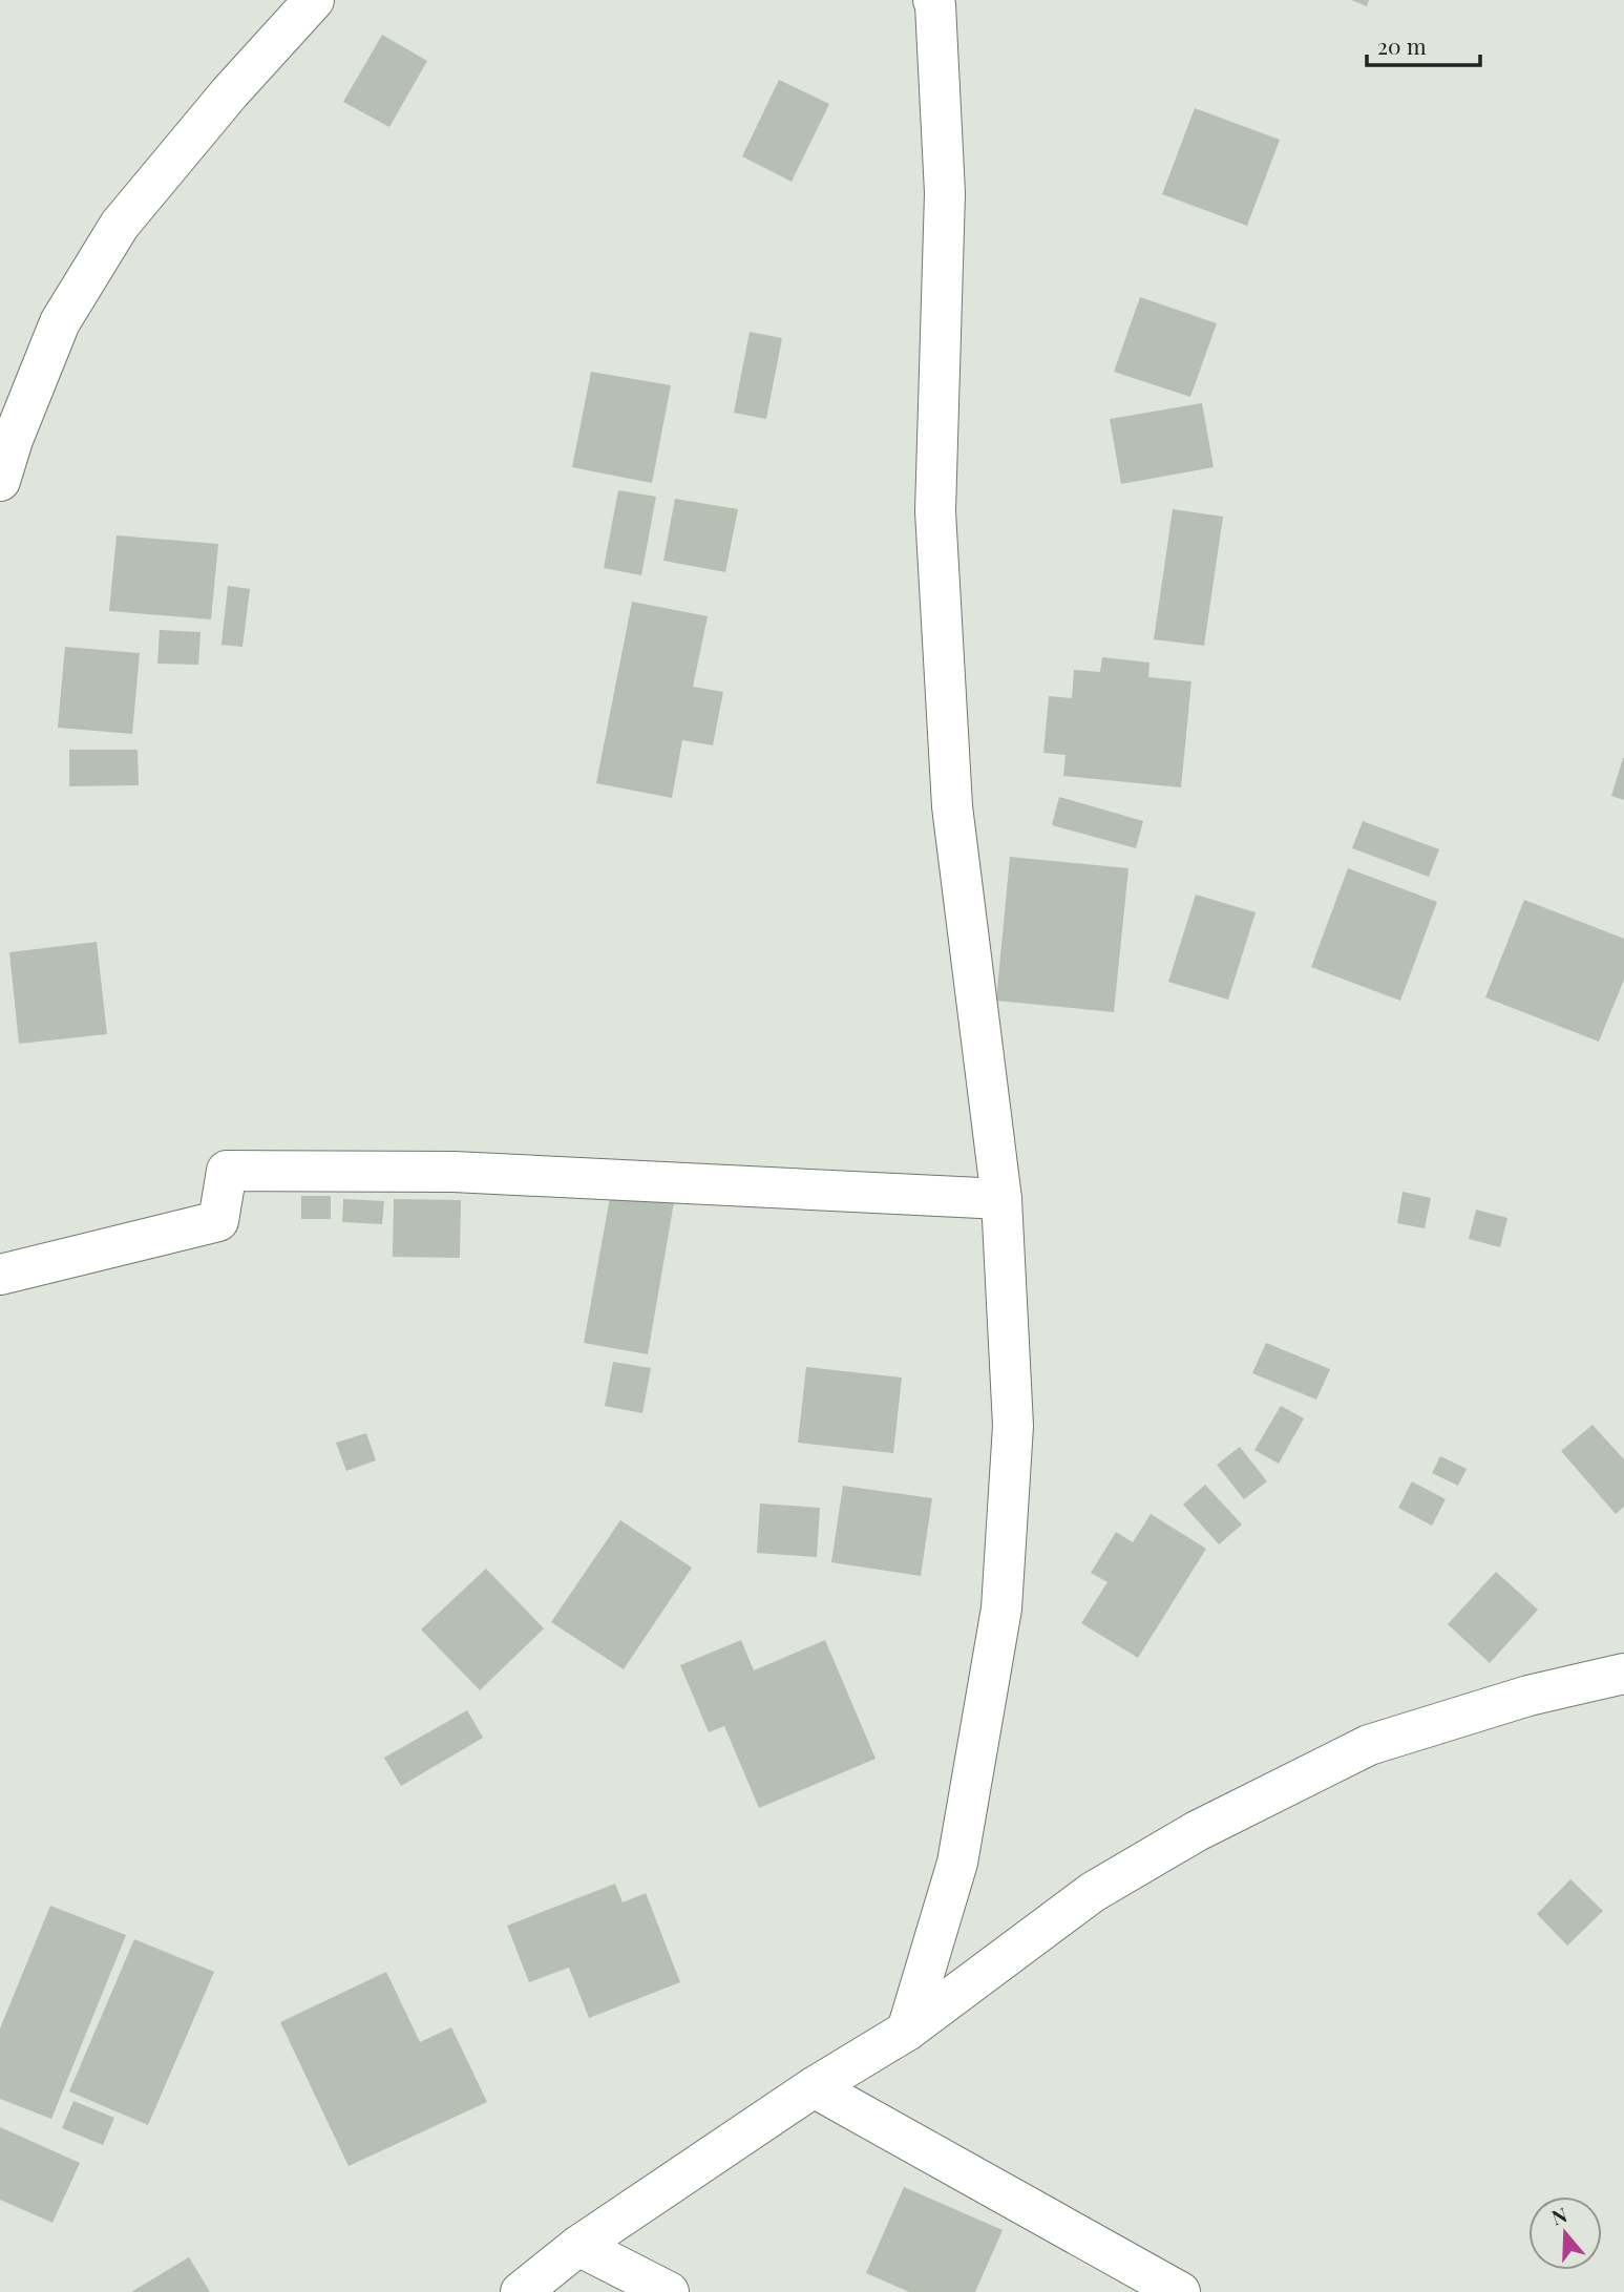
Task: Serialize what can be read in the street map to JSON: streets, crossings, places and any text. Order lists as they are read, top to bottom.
{
  "scale_bar": "20 m",
  "north": "top"
}
